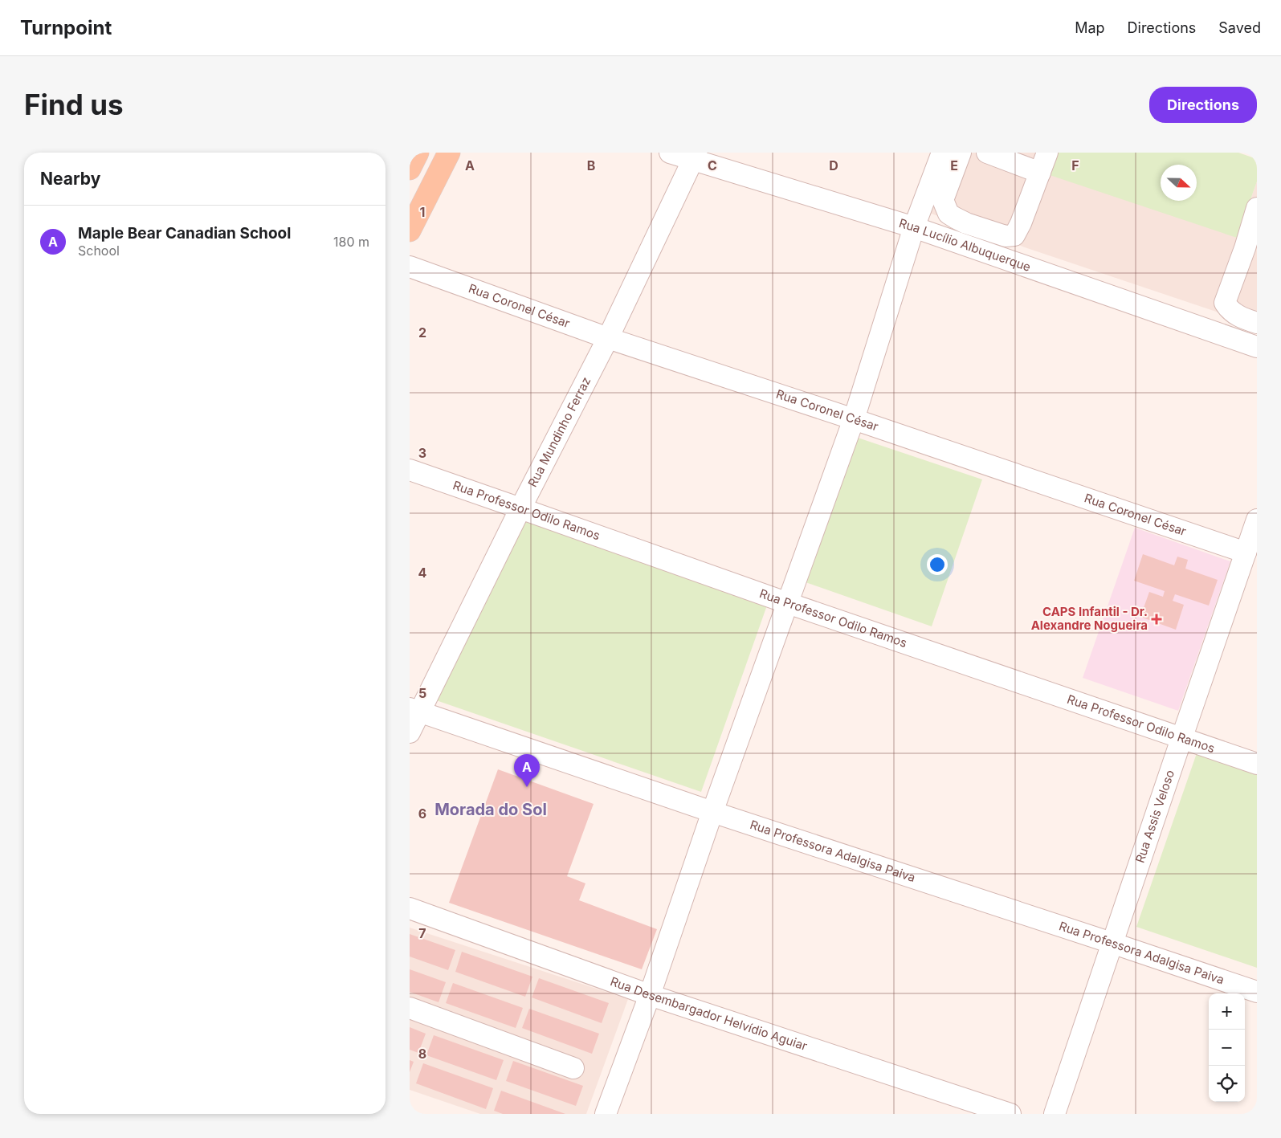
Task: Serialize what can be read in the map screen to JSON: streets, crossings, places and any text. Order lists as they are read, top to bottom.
{
  "streets": {
    "street": [
      "Rua Lucílio Albuquerque",
      "Rua Coronel César",
      "Rua Mundinho Ferraz",
      "Rua Professor Odilo Ramos",
      "Rua Assis Veloso",
      "Rua Professora Adalgisa Paiva",
      "Rua Desembargador Helvídio Aguiar"
    ]
  },
  "crossings": [
    ["Rua Lucílio Albuquerque", "Rua Mundinho Ferraz"],
    ["Rua Coronel César", "Rua Mundinho Ferraz"],
    ["Rua Coronel César", "Rua Assis Veloso"],
    ["Rua Mundinho Ferraz", "Rua Professor Odilo Ramos"],
    ["Rua Mundinho Ferraz", "Rua Professora Adalgisa Paiva"],
    ["Rua Professor Odilo Ramos", "Rua Assis Veloso"],
    ["Rua Assis Veloso", "Rua Professora Adalgisa Paiva"]
  ],
  "districts": ["Morada do Sol"],
  "places": {
    "health": ["CAPS Infantil - Dr. Alexandre Nogueira"]
  },
  "north": "right",
  "page": {
    "header": "Turnpoint",
    "nav": ["Map", "Directions", "Saved"],
    "buttons": "Directions",
    "title": "Find us",
    "heading": "Nearby",
    "list": [
      {
        "mark": "A",
        "name": "Maple Bear Canadian School",
        "note": "School",
        "value": "180 m"
      }
    ],
    "pins": "A",
    "map_buttons": ["+", "−"]
  },
  "grid": {
    "columns": [
      "A",
      "B",
      "C",
      "D",
      "E",
      "F"
    ],
    "rows": [
      "1",
      "2",
      "3",
      "4",
      "5",
      "6",
      "7",
      "8"
    ]
  }
}
